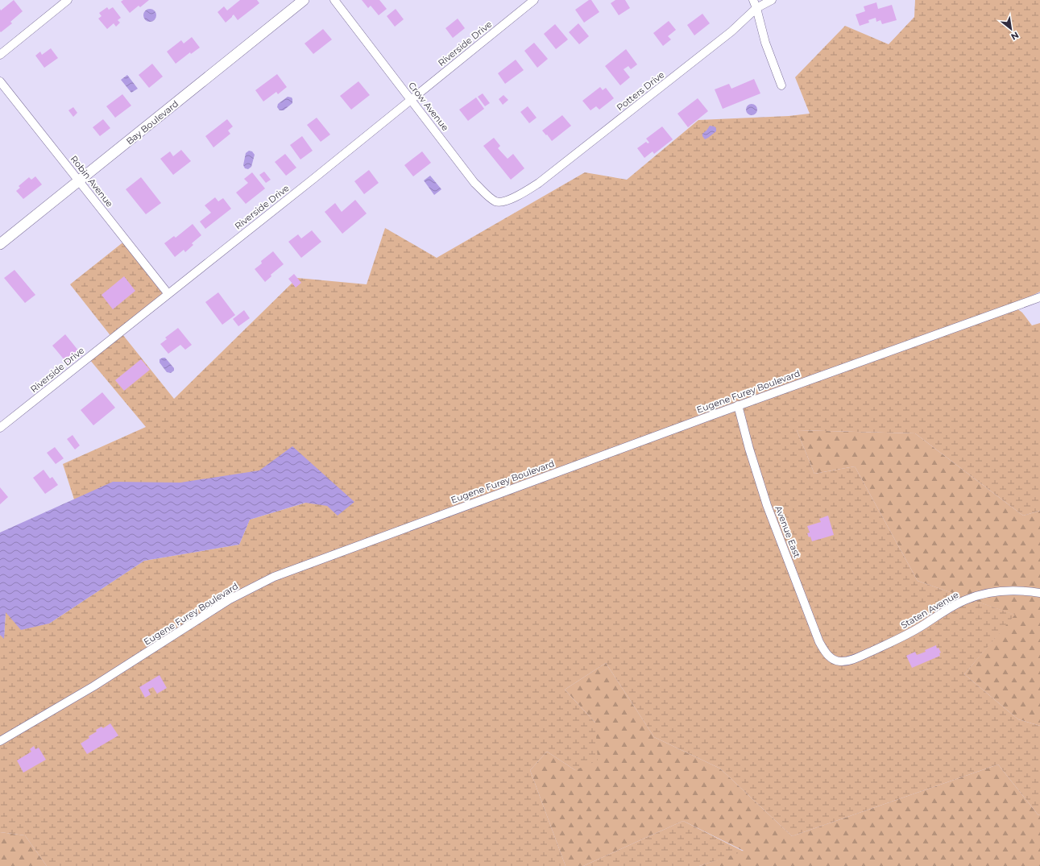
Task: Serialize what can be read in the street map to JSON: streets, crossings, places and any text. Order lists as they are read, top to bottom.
{
  "streets": {
    "street": [
      "Riverside Drive",
      "Potters Drive",
      "Crow Avenue",
      "Bay Boulevard",
      "Robin Avenue",
      "Eugene Furey Boulevard",
      "Avenue East",
      "Staten Avenue"
    ]
  },
  "crossings": [
    ["Riverside Drive", "Crow Avenue"],
    ["Riverside Drive", "Robin Avenue"],
    ["Potters Drive", "Crow Avenue"],
    ["Bay Boulevard", "Robin Avenue"],
    ["Eugene Furey Boulevard", "Avenue East"],
    ["Avenue East", "Staten Avenue"]
  ],
  "north": "bottom right"
}
